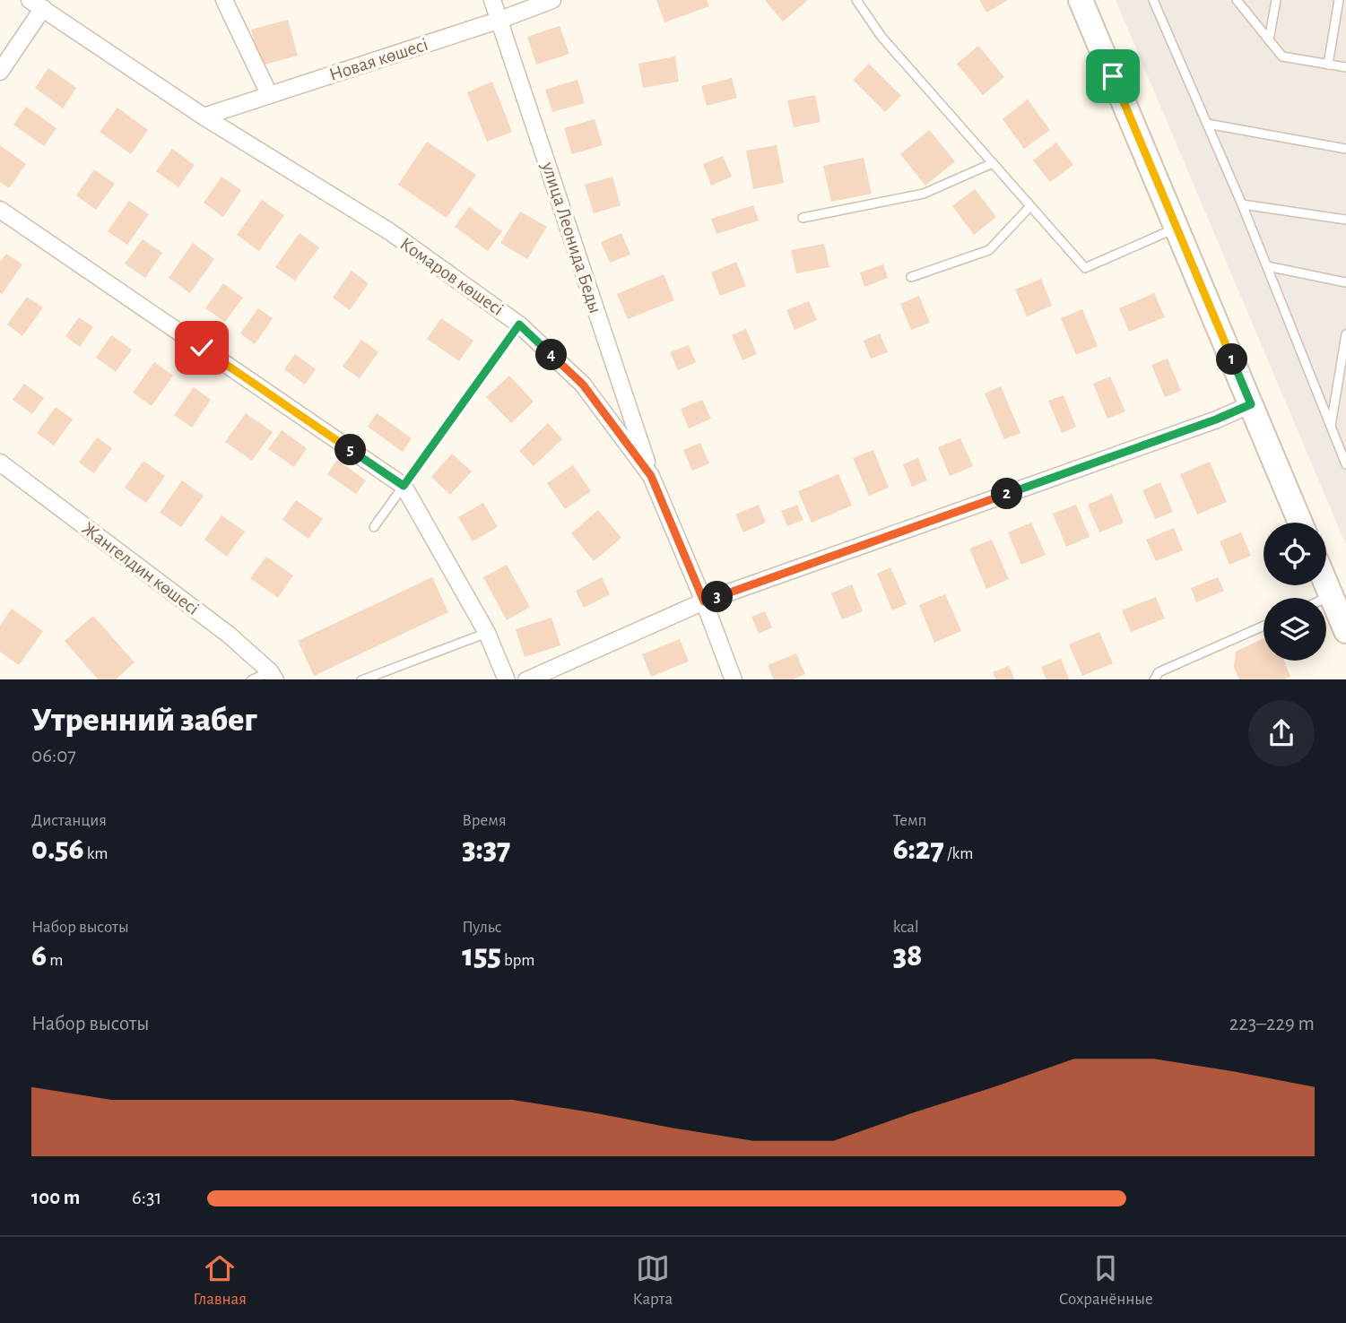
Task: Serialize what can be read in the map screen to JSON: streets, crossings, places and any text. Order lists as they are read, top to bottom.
{
  "streets": {
    "street": [
      "Новая көшесі",
      "улица Леонида Беды",
      "Комаров көшесі",
      "Жангелдин көшесі"
    ]
  },
  "crossings": [
    ["Новая көшесі", "улица Леонида Беды"],
    ["Новая көшесі", "Комаров көшесі"],
    ["улица Леонида Беды", "Комаров көшесі"]
  ],
  "page": {
    "pins": [
      "4",
      "1",
      "5",
      "2",
      "3"
    ],
    "heading": ["Утренний забег", "06:07"],
    "stats": [
      ["Дистанция", "0.56 km"],
      ["Время", "3:37"],
      ["Темп", "6:27 /km"],
      ["Набор высоты", "6 m"],
      ["Пульс", "155 bpm"],
      ["kcal", "38"]
    ],
    "chart": ["Набор высоты", "223–229 m"],
    "list": [
      {
        "name": "100 m",
        "note": "6:31"
      }
    ],
    "tabs": ["Главная", "Карта", "Сохранённые"]
  }
}
